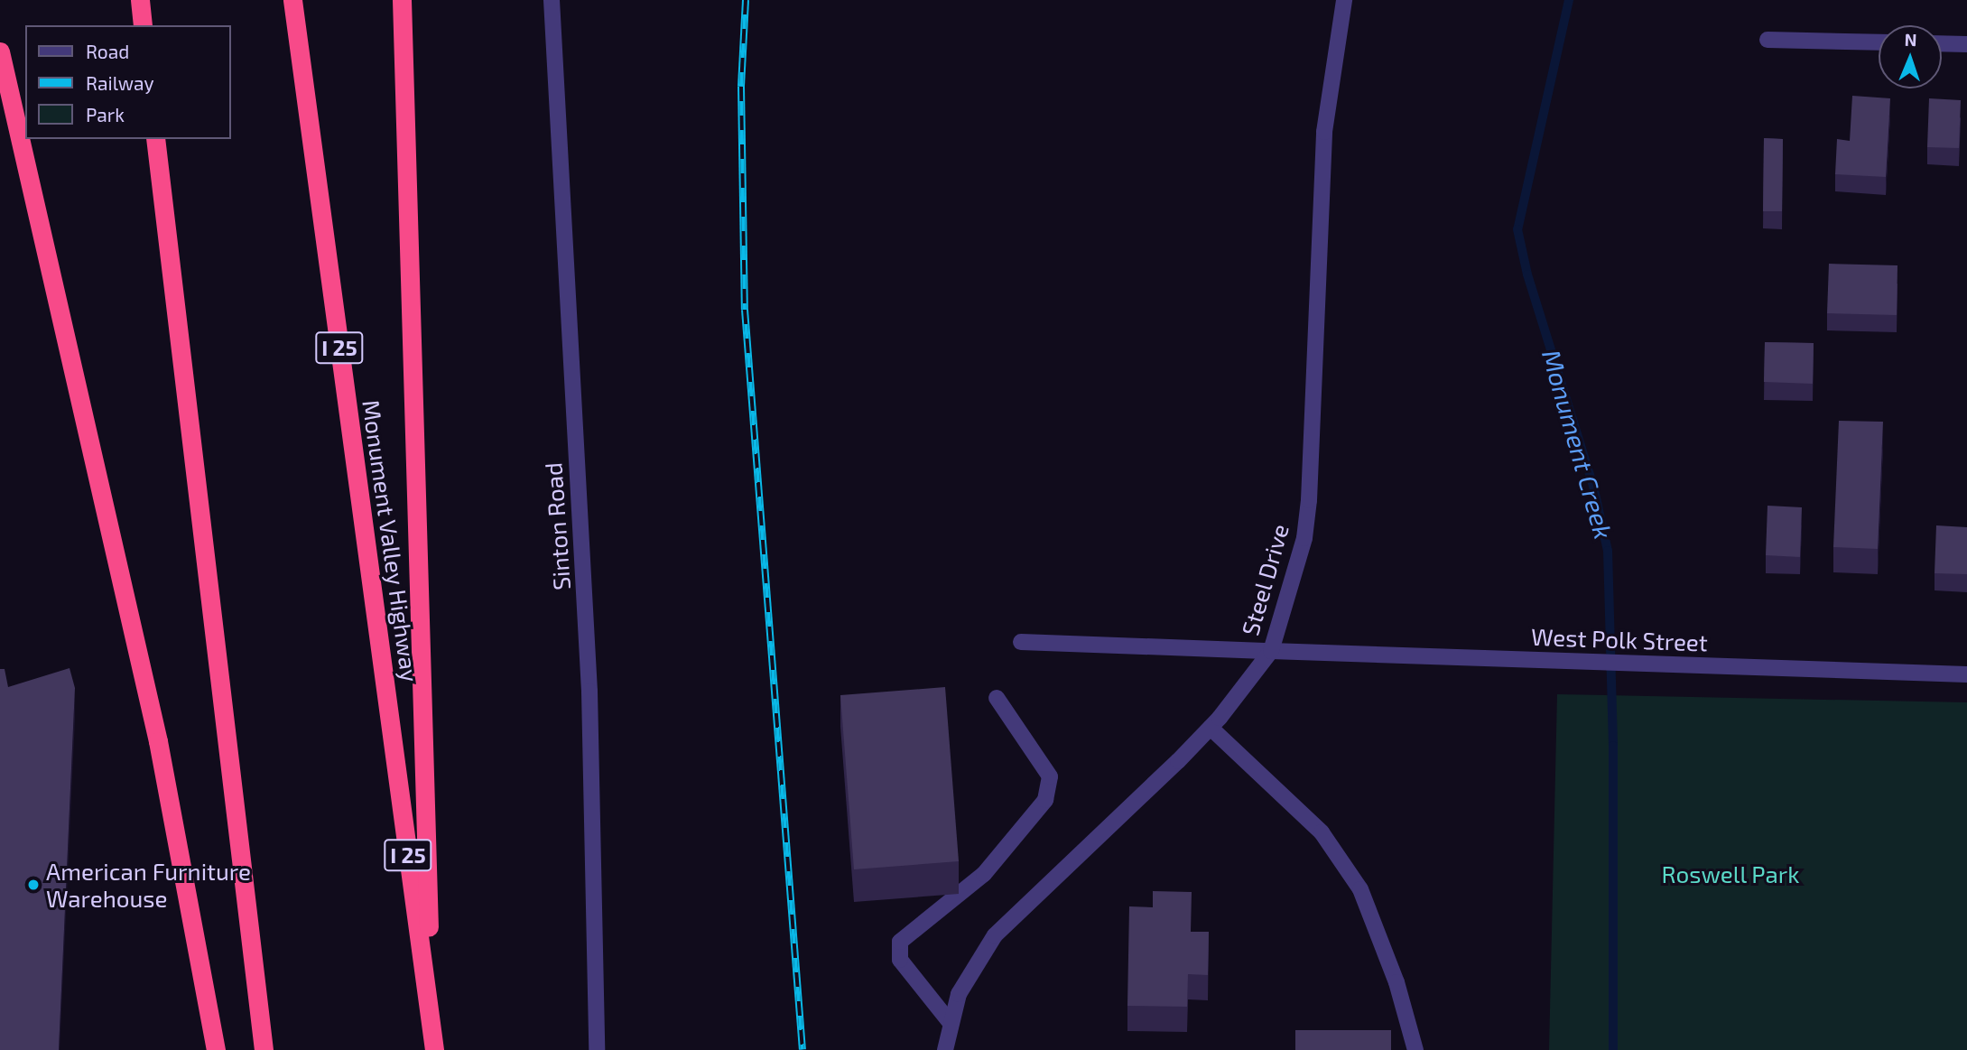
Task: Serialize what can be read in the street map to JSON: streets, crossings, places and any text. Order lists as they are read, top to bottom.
{
  "streets": {
    "highway": ["I 25", "Monument Valley Highway"],
    "street": ["Sinton Road", "Steel Drive", "West Polk Street"]
  },
  "crossings": [
    ["Steel Drive", "West Polk Street"]
  ],
  "water": ["Monument Creek"],
  "parks": ["Roswell Park"],
  "places": ["American Furniture Warehouse"],
  "legend": ["Road", "Railway", "Park"],
  "north": "top"
}
